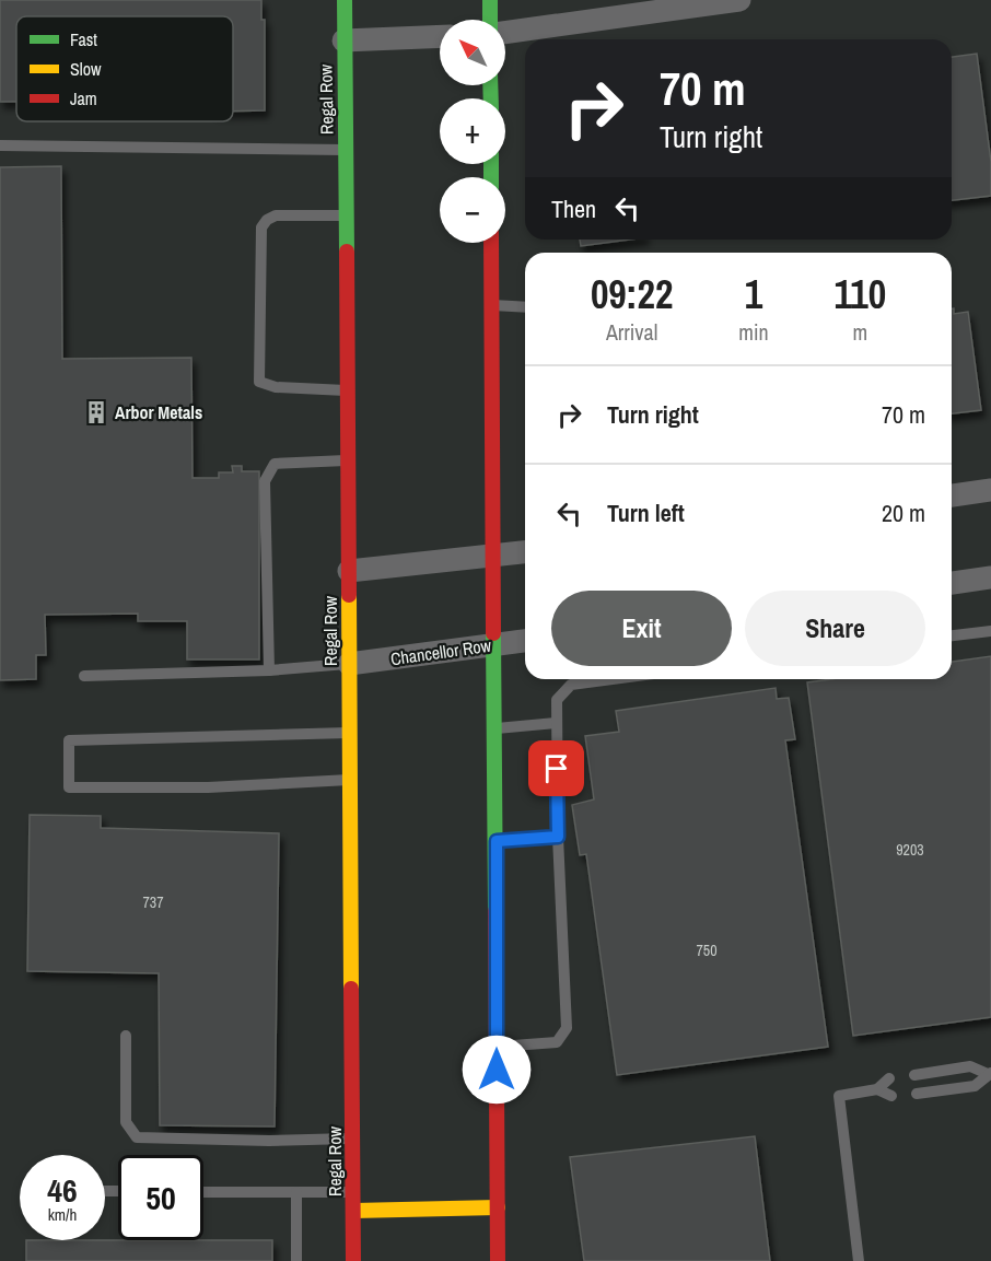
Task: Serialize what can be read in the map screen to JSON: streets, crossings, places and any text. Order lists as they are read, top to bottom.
{
  "streets": {
    "main road": ["Regal Row"],
    "street": ["Chancellor Row"]
  },
  "crossings": [
    ["Regal Row", "Chancellor Row"]
  ],
  "places": {
    "building": ["Arbor Metals"]
  },
  "house_numbers": ["9203", "737", "750"],
  "legend": ["Fast", "Slow", "Jam"],
  "north": "top left",
  "page": {
    "map_buttons": ["+", "−"],
    "turn": ["70 m", "Turn right"],
    "then": "Then",
    "eta": [
      "09:22",
      "Arrival",
      "1",
      "min",
      "110",
      "m"
    ],
    "list": [
      {
        "name": "Turn right",
        "value": "70 m"
      },
      {
        "name": "Turn left",
        "value": "20 m"
      }
    ],
    "buttons": ["Exit", "Share"],
    "speed": "46 km/h",
    "limit": "50"
  }
}
